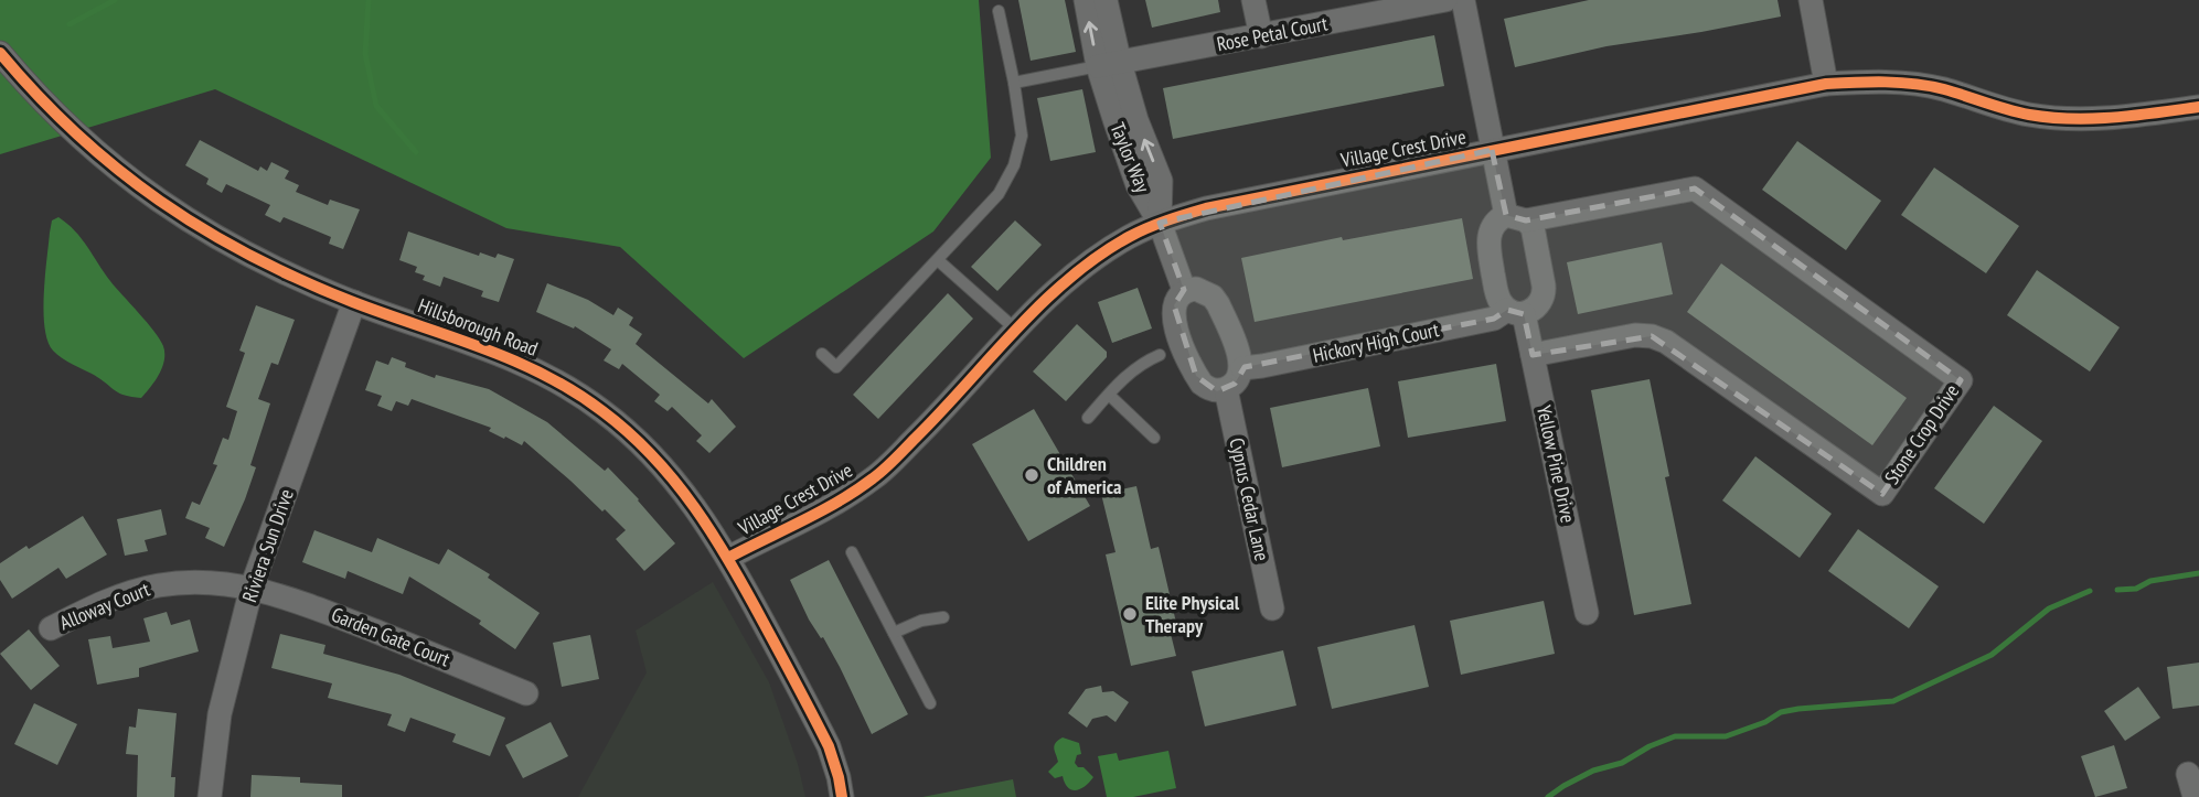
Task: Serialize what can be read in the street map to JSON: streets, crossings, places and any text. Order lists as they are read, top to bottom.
{
  "streets": {
    "street": [
      "Rose Petal Court",
      "Village Crest Drive",
      "Taylor Way",
      "Hillsborough Road",
      "Hickory High Court",
      "Stone Crop Drive",
      "Yellow Pine Drive",
      "Cyprus Cedar Lane",
      "Riviera Sun Drive",
      "Alloway Court",
      "Garden Gate Court"
    ]
  },
  "crossings": [
    ["Rose Petal Court", "Taylor Way"],
    ["Village Crest Drive", "Taylor Way"],
    ["Village Crest Drive", "Hillsborough Road"],
    ["Hillsborough Road", "Riviera Sun Drive"],
    ["Hickory High Court", "Yellow Pine Drive"],
    ["Stone Crop Drive", "Yellow Pine Drive"],
    ["Riviera Sun Drive", "Alloway Court"],
    ["Riviera Sun Drive", "Garden Gate Court"],
    ["Alloway Court", "Garden Gate Court"]
  ],
  "places": ["Children of America", "Elite Physical Therapy"]
}
